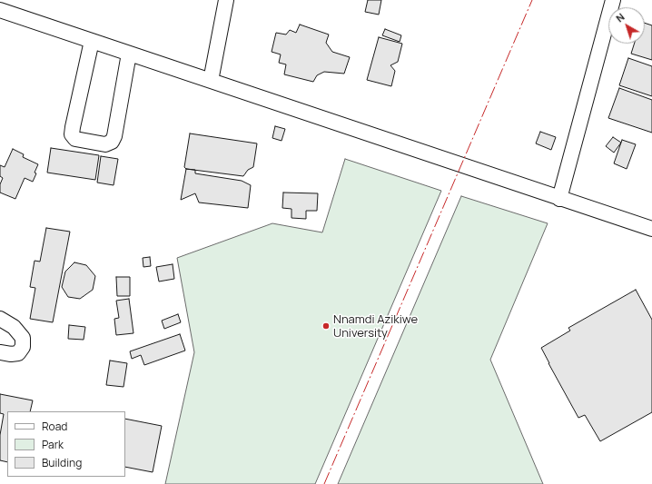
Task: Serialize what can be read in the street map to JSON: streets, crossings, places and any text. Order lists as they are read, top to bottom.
{
  "places": ["Nnamdi Azikiwe University"],
  "legend": ["Road", "Park", "Building"],
  "north": "top left"
}
